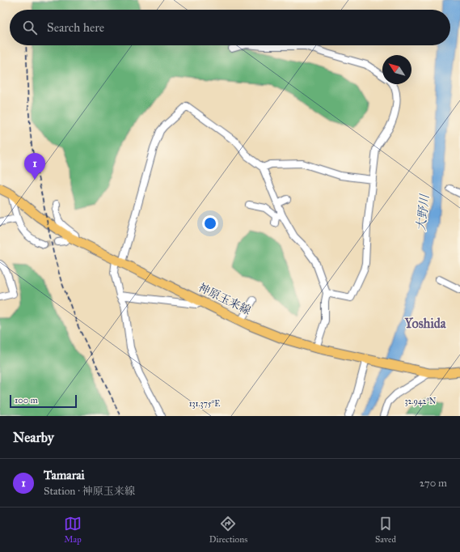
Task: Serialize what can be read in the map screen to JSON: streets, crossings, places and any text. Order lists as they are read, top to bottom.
{
  "streets": {
    "main road": ["神原玉来線"]
  },
  "districts": ["Yoshida"],
  "water": ["大野川"],
  "scale_bar": "100 m",
  "north": "top left",
  "page": {
    "search": "Search here",
    "pins": "1",
    "scale": "100 m",
    "heading": "Nearby",
    "list": [
      {
        "mark": "1",
        "name": "Tamarai",
        "note": "Station · 神原玉来線",
        "value": "270 m"
      }
    ],
    "nav": ["Map", "Directions", "Saved"]
  },
  "coordinates": ["32.942°N", "131.375°E"]
}
